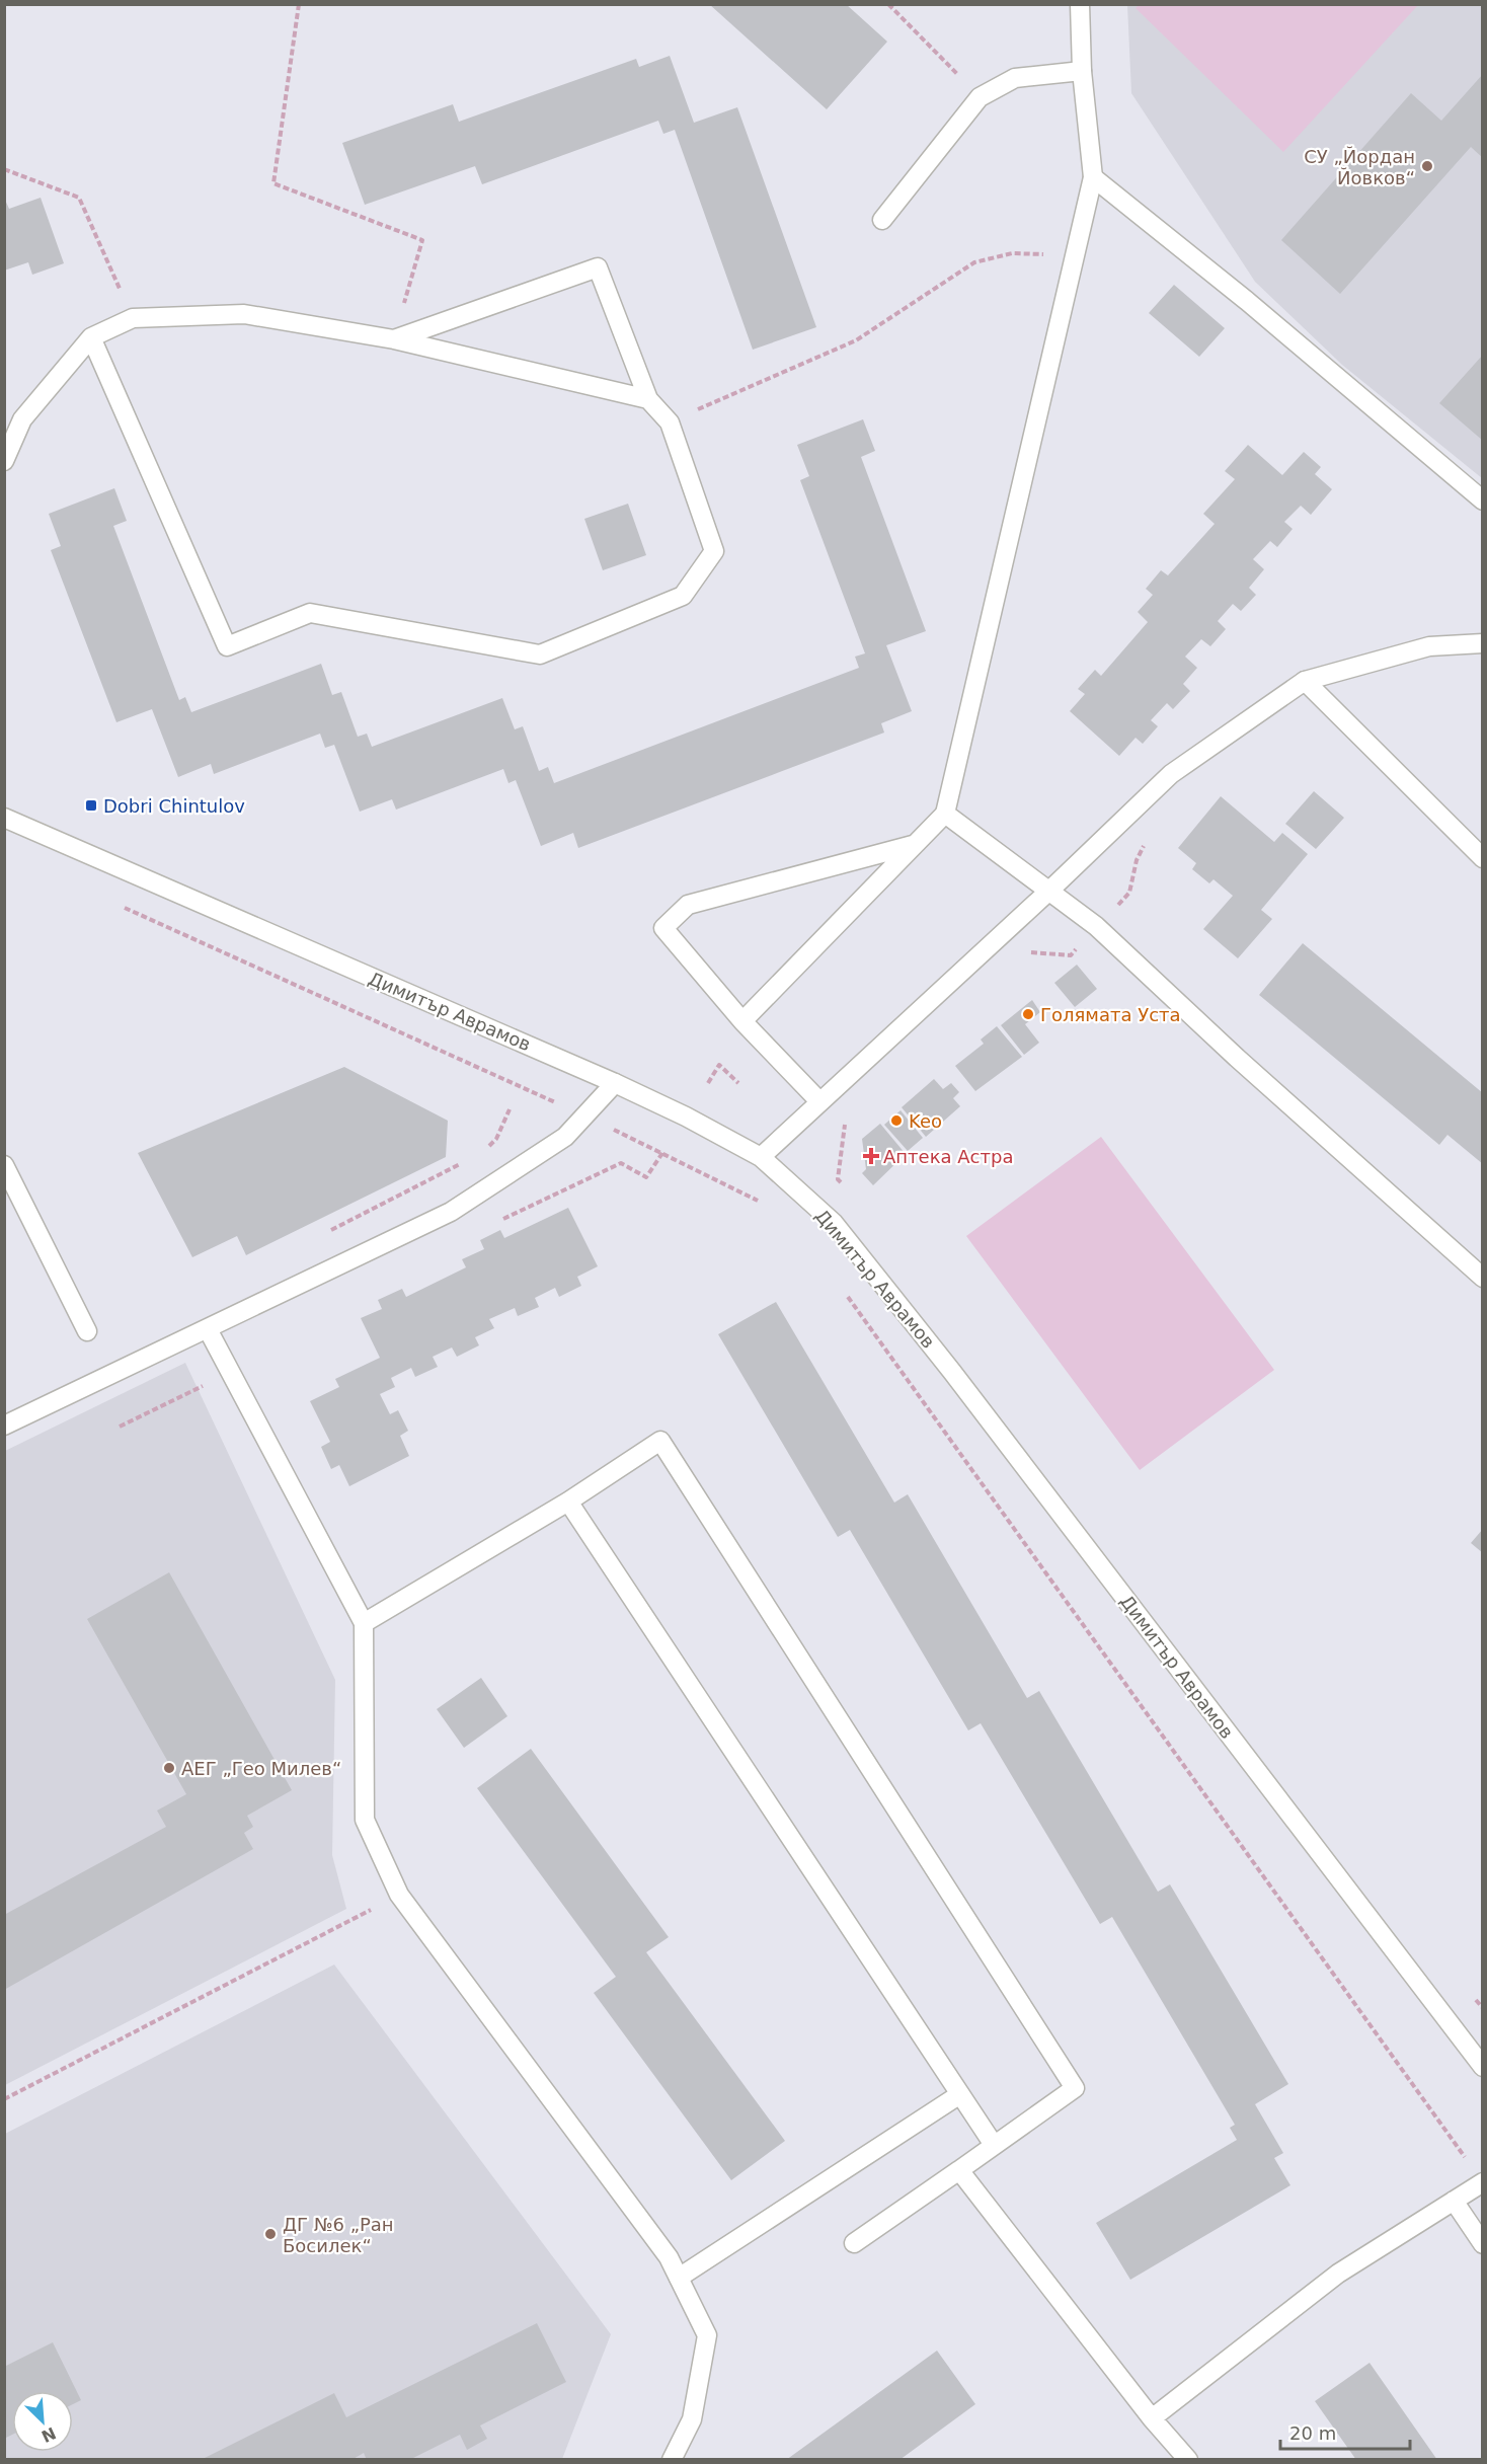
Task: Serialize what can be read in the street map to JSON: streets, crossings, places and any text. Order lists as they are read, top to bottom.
{
  "streets": {
    "street": ["Димитър Аврамов"]
  },
  "places": {
    "other": [
      "СУ „Йордан Йовков“",
      "Голямата Уста",
      "Keo",
      "АЕГ „Гео Милев“",
      "ДГ №6 „Ран Босилек“"
    ],
    "transit": ["Dobri Chintulov"],
    "health": ["Аптека Астра"]
  },
  "scale_bar": "20 m",
  "north": "bottom right"
}
